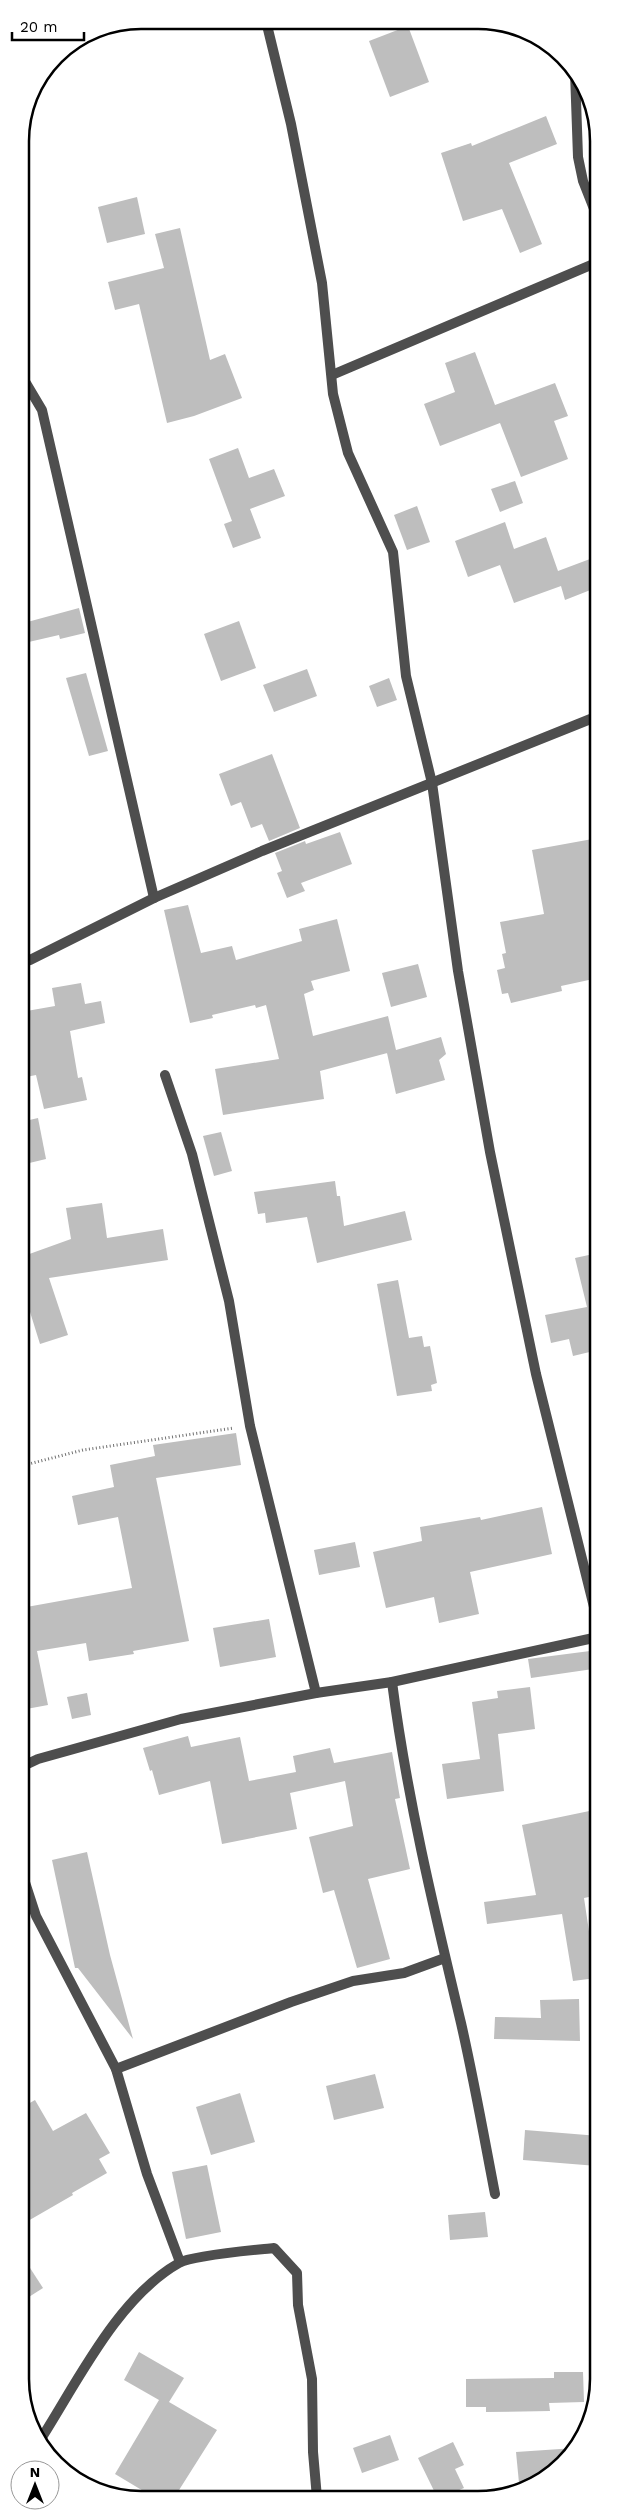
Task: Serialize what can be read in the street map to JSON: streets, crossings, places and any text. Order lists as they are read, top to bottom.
{
  "scale_bar": "20 m",
  "north": "top"
}
